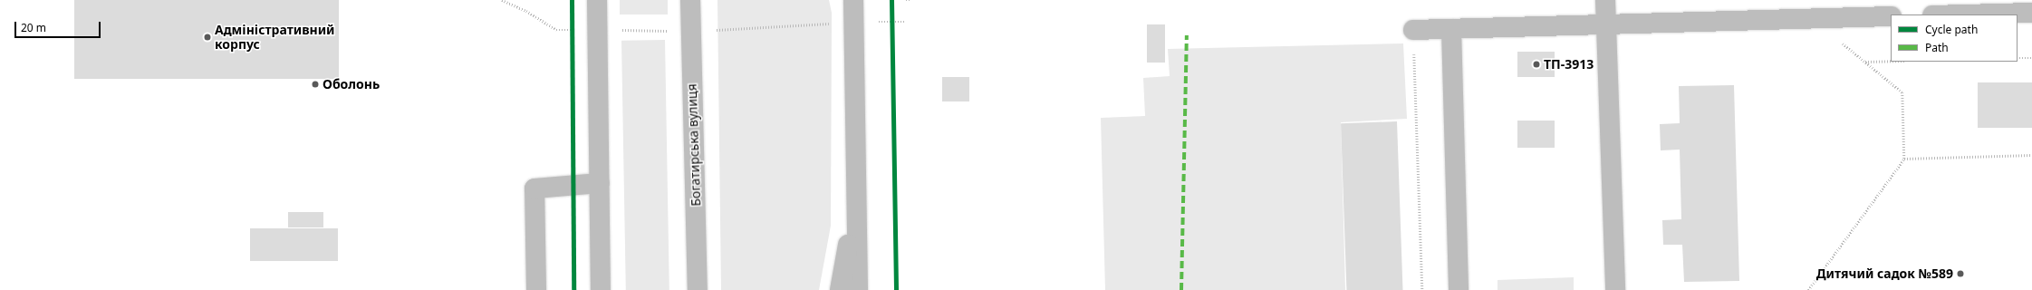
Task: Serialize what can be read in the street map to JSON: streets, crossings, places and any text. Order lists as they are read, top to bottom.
{
  "streets": {
    "main road": ["Богатирська вулиця"]
  },
  "places": [
    "Адміністративний корпус",
    "ТП-3913",
    "Оболонь",
    "Дитячий садок №589"
  ],
  "legend": ["Cycle path", "Path"],
  "scale_bar": "20 m"
}
